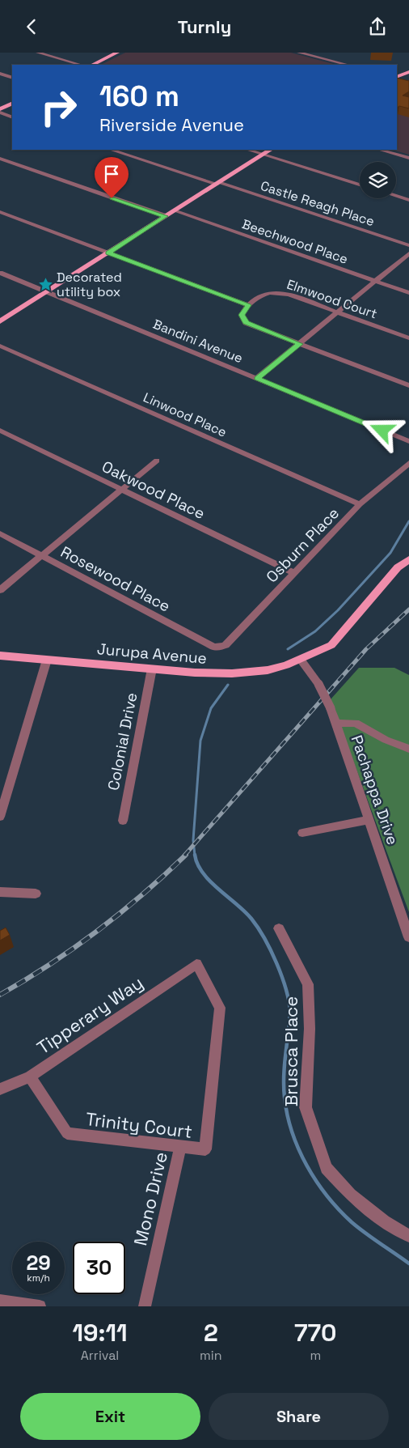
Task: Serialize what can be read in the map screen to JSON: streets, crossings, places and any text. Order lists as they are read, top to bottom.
{
  "streets": {
    "main road": ["Jurupa Avenue"],
    "street": [
      "Castle Reagh Place",
      "Beechwood Place",
      "Elmwood Court",
      "Bandini Avenue",
      "Linwood Place",
      "Oakwood Place",
      "Osburn Place",
      "Rosewood Place",
      "Colonial Drive",
      "Pachappa Drive",
      "Tipperary Way",
      "Brusca Place",
      "Trinity Court",
      "Mono Drive"
    ]
  },
  "crossings": [
    ["Linwood Place", "Osburn Place"],
    ["Oakwood Place", "Osburn Place"],
    ["Osburn Place", "Rosewood Place"],
    ["Jurupa Avenue", "Colonial Drive"],
    ["Jurupa Avenue", "Pachappa Drive"],
    ["Tipperary Way", "Trinity Court"],
    ["Trinity Court", "Mono Drive"]
  ],
  "places": {
    "place": ["Decorated utility box"]
  },
  "page": {
    "header": "Turnly",
    "turn": ["160 m", "Riverside Avenue"],
    "speed": "29 km/h",
    "limit": "30",
    "eta": [
      "19:11",
      "Arrival",
      "2",
      "min",
      "770",
      "m"
    ],
    "buttons": ["Exit", "Share"]
  }
}
